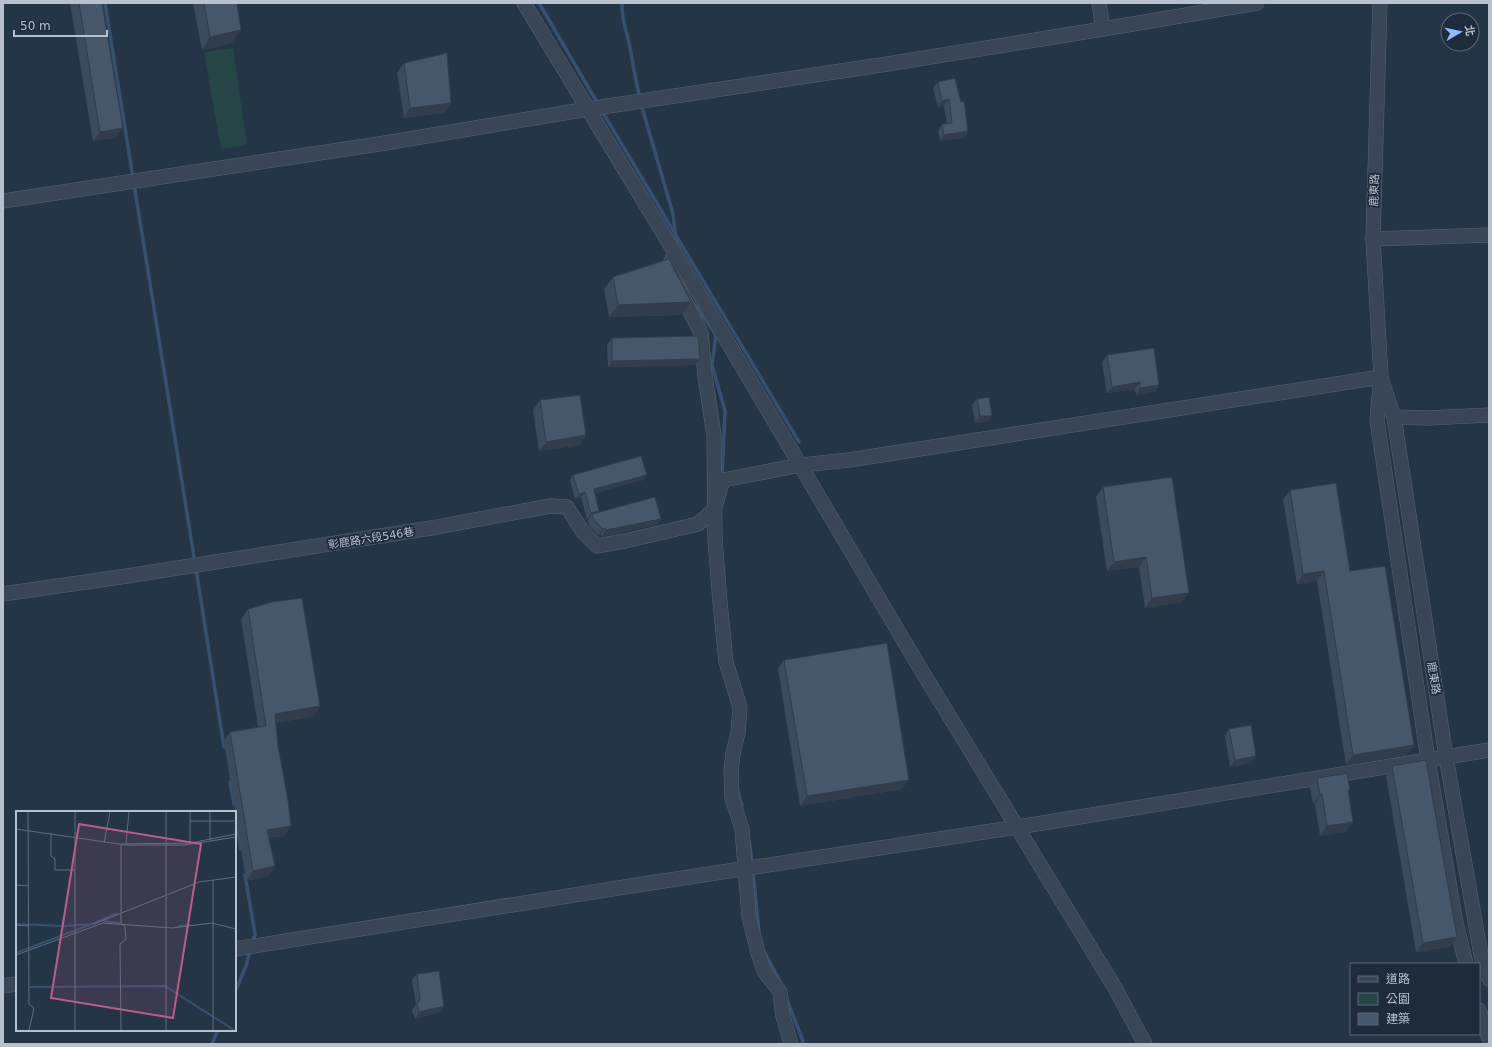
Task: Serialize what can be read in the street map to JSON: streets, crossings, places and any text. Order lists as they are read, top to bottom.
{
  "streets": {
    "street": ["鹿東路", "彰鹿路六段546巷"]
  },
  "legend": ["道路", "公園", "建築"],
  "scale_bar": "50 m",
  "north": "right"
}
